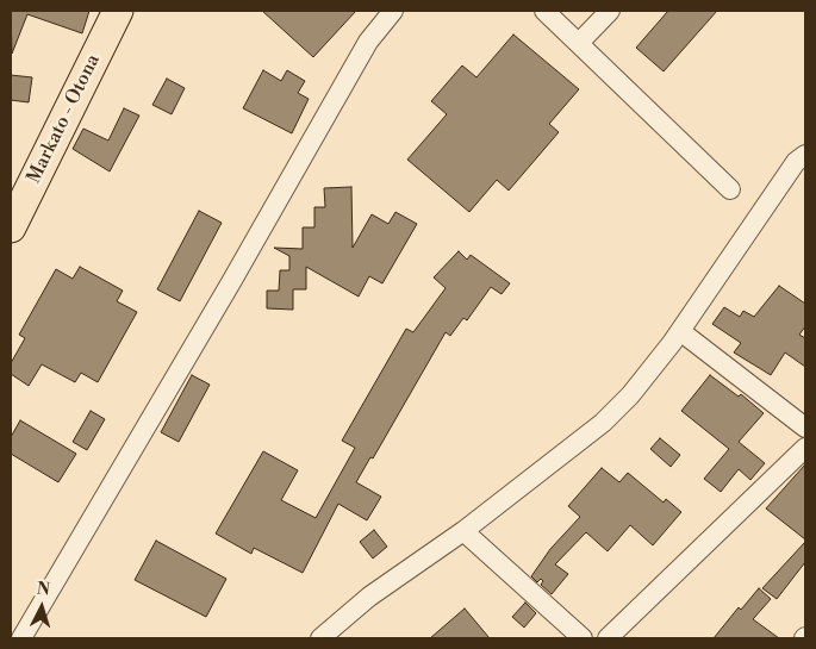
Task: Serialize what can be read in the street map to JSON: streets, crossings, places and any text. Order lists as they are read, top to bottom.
{
  "streets": {
    "main road": ["Markato - Otona"]
  },
  "north": "top"
}
